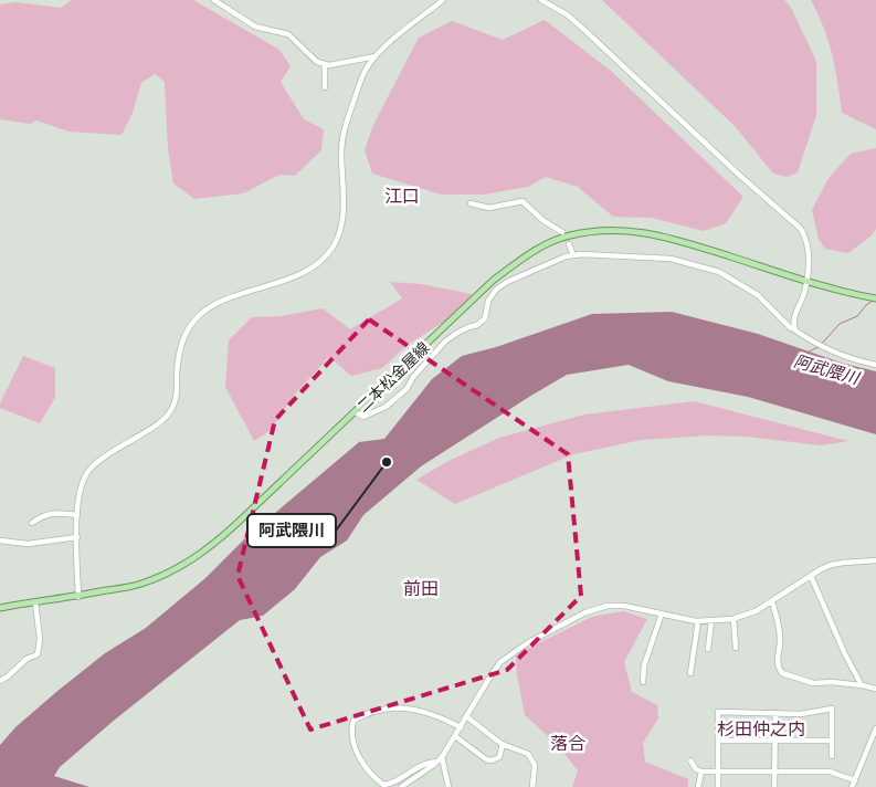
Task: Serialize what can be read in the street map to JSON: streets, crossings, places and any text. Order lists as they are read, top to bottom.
{
  "streets": {
    "main road": ["二本松金屋線"]
  },
  "districts": [
    "江口",
    "前田",
    "杉田仲之内",
    "落合"
  ],
  "water": ["阿武隈川"],
  "places": ["阿武隈川"]
}
